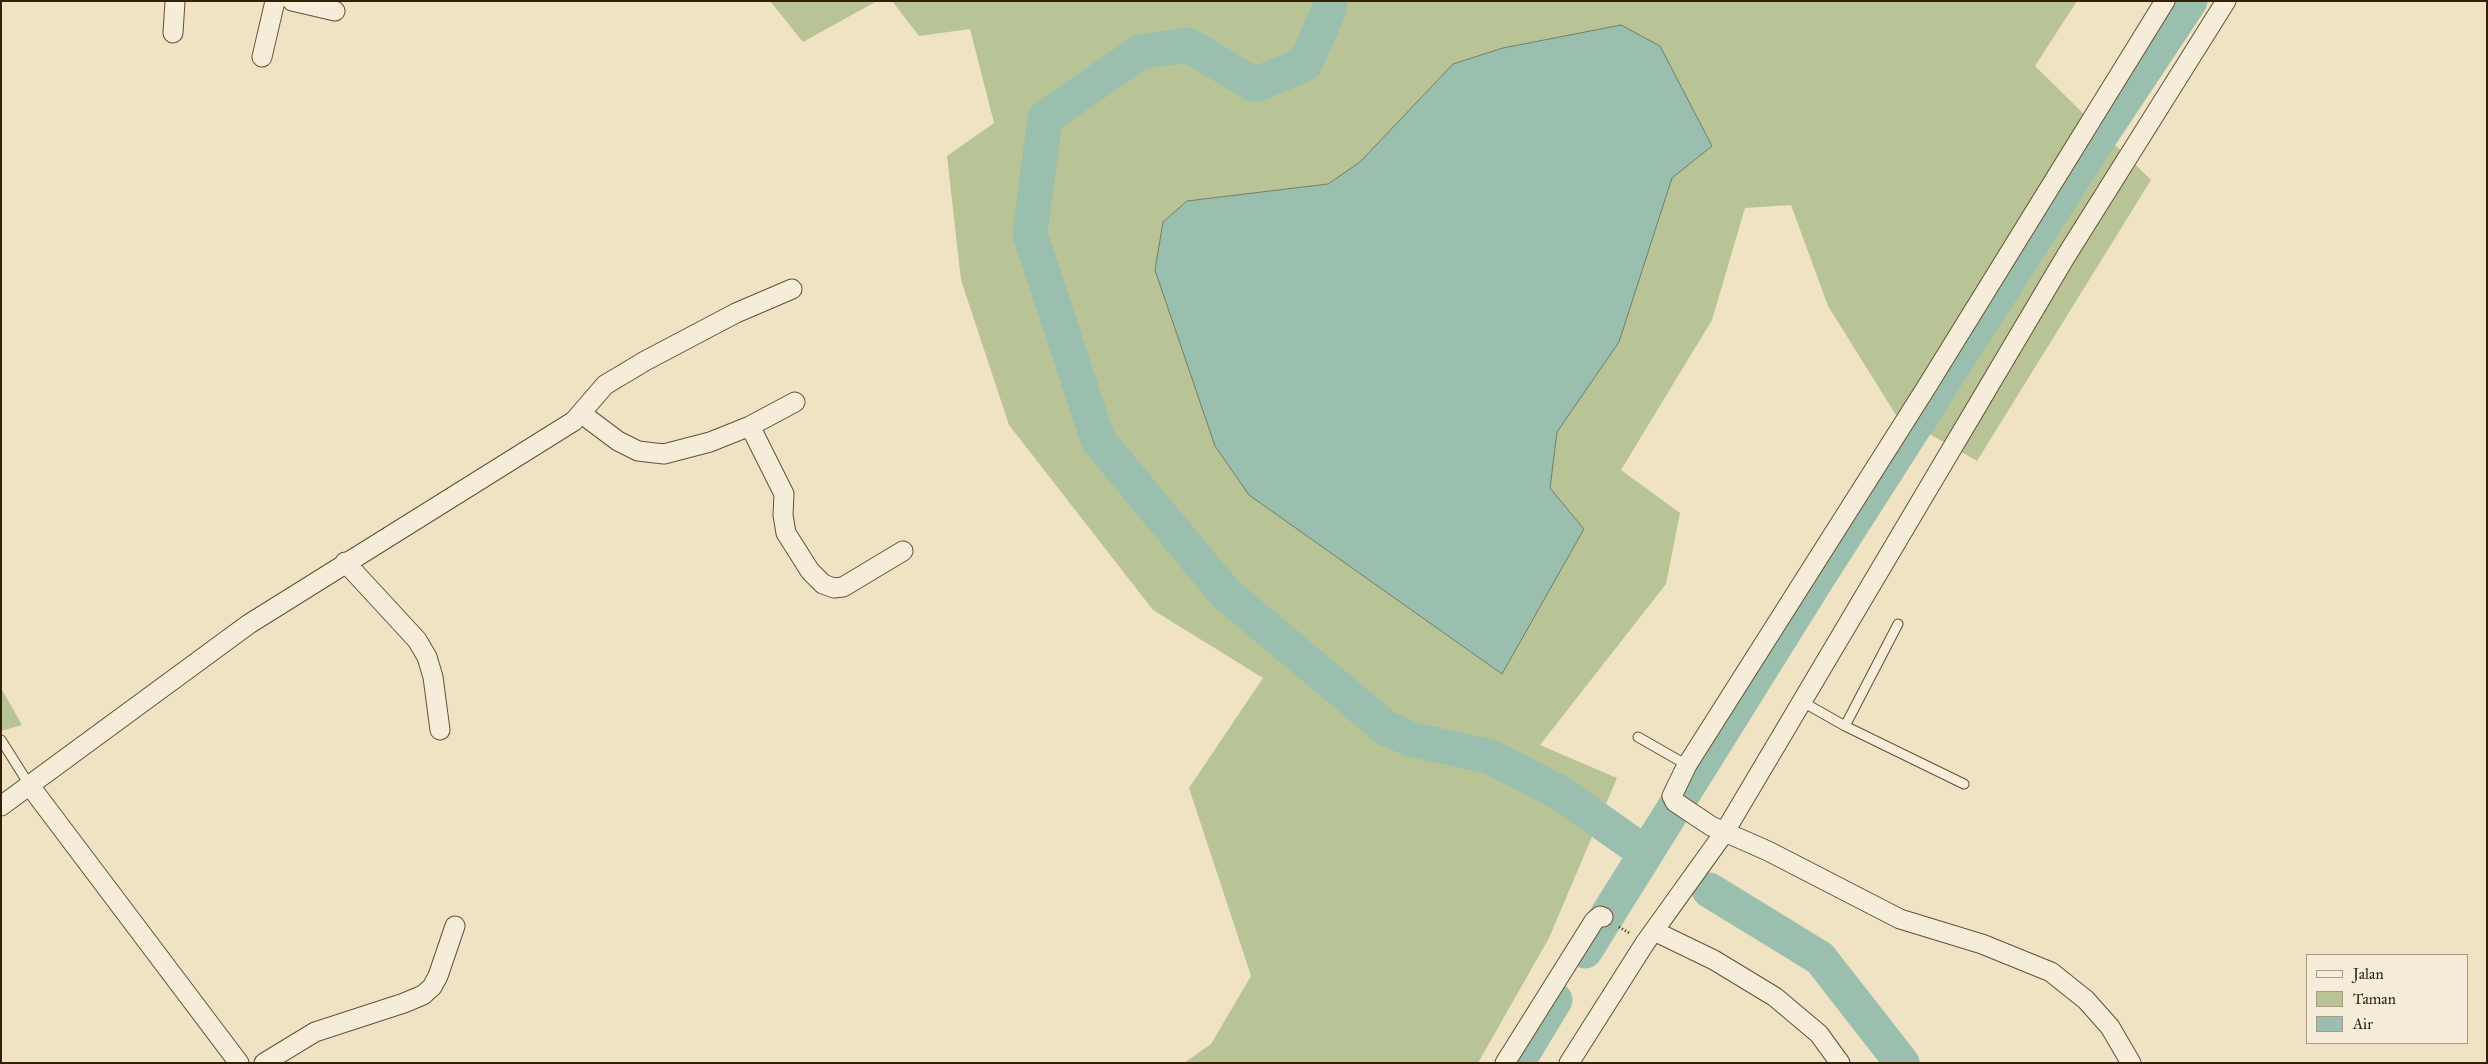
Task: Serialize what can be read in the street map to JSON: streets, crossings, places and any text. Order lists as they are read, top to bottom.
{
  "legend": ["Jalan", "Taman", "Air"]
}
